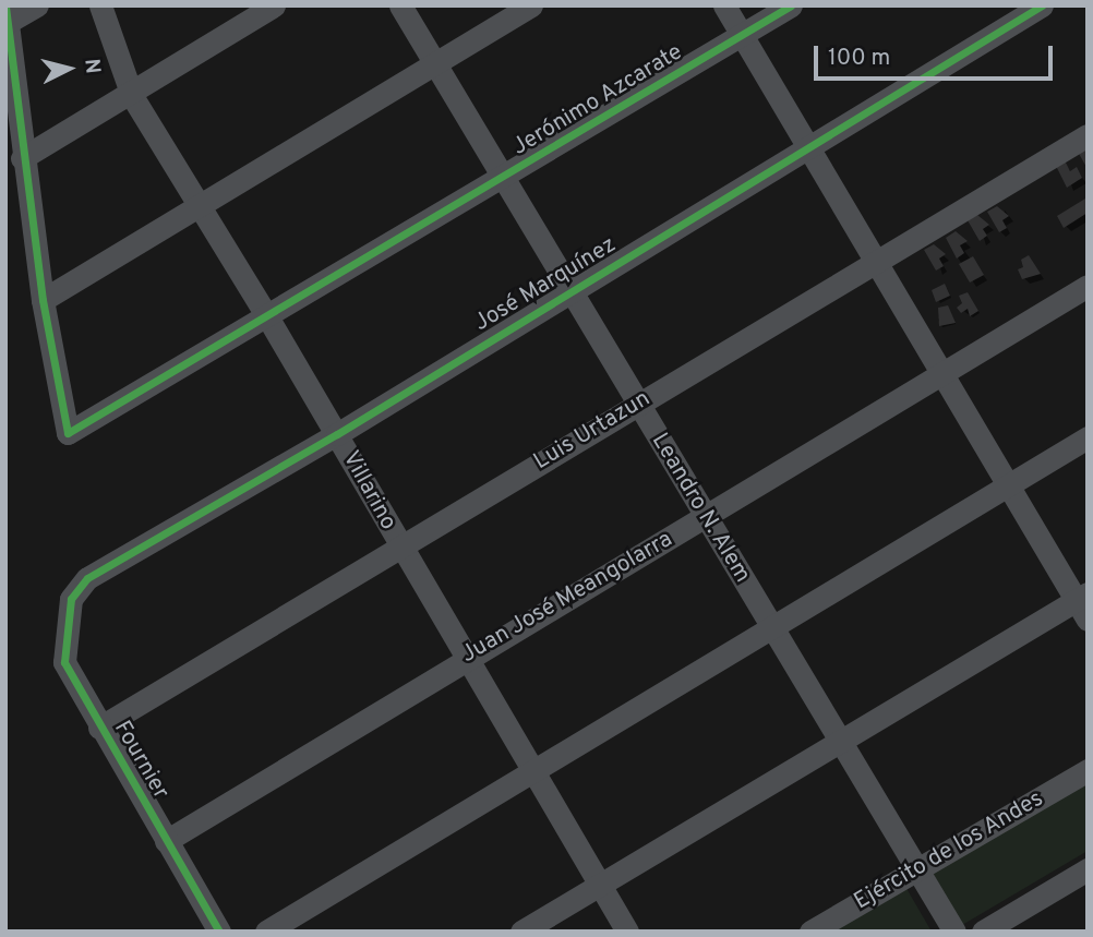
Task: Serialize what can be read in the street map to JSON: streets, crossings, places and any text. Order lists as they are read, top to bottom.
{
  "streets": {
    "street": [
      "Jerónimo Azcarate",
      "José Marquínez",
      "Luis Urtazun",
      "Villarino",
      "Leandro N. Alem",
      "Juan José Meangolarra",
      "Fournier",
      "Ejército de los Andes"
    ]
  },
  "crossings": [
    ["Jerónimo Azcarate", "Villarino"],
    ["Jerónimo Azcarate", "Leandro N. Alem"],
    ["José Marquínez", "Villarino"],
    ["José Marquínez", "Leandro N. Alem"],
    ["José Marquínez", "Fournier"],
    ["Luis Urtazun", "Villarino"],
    ["Luis Urtazun", "Leandro N. Alem"],
    ["Luis Urtazun", "Fournier"],
    ["Villarino", "Juan José Meangolarra"],
    ["Leandro N. Alem", "Juan José Meangolarra"],
    ["Leandro N. Alem", "Ejército de los Andes"],
    ["Juan José Meangolarra", "Fournier"]
  ],
  "scale_bar": "100 m",
  "north": "right"
}
